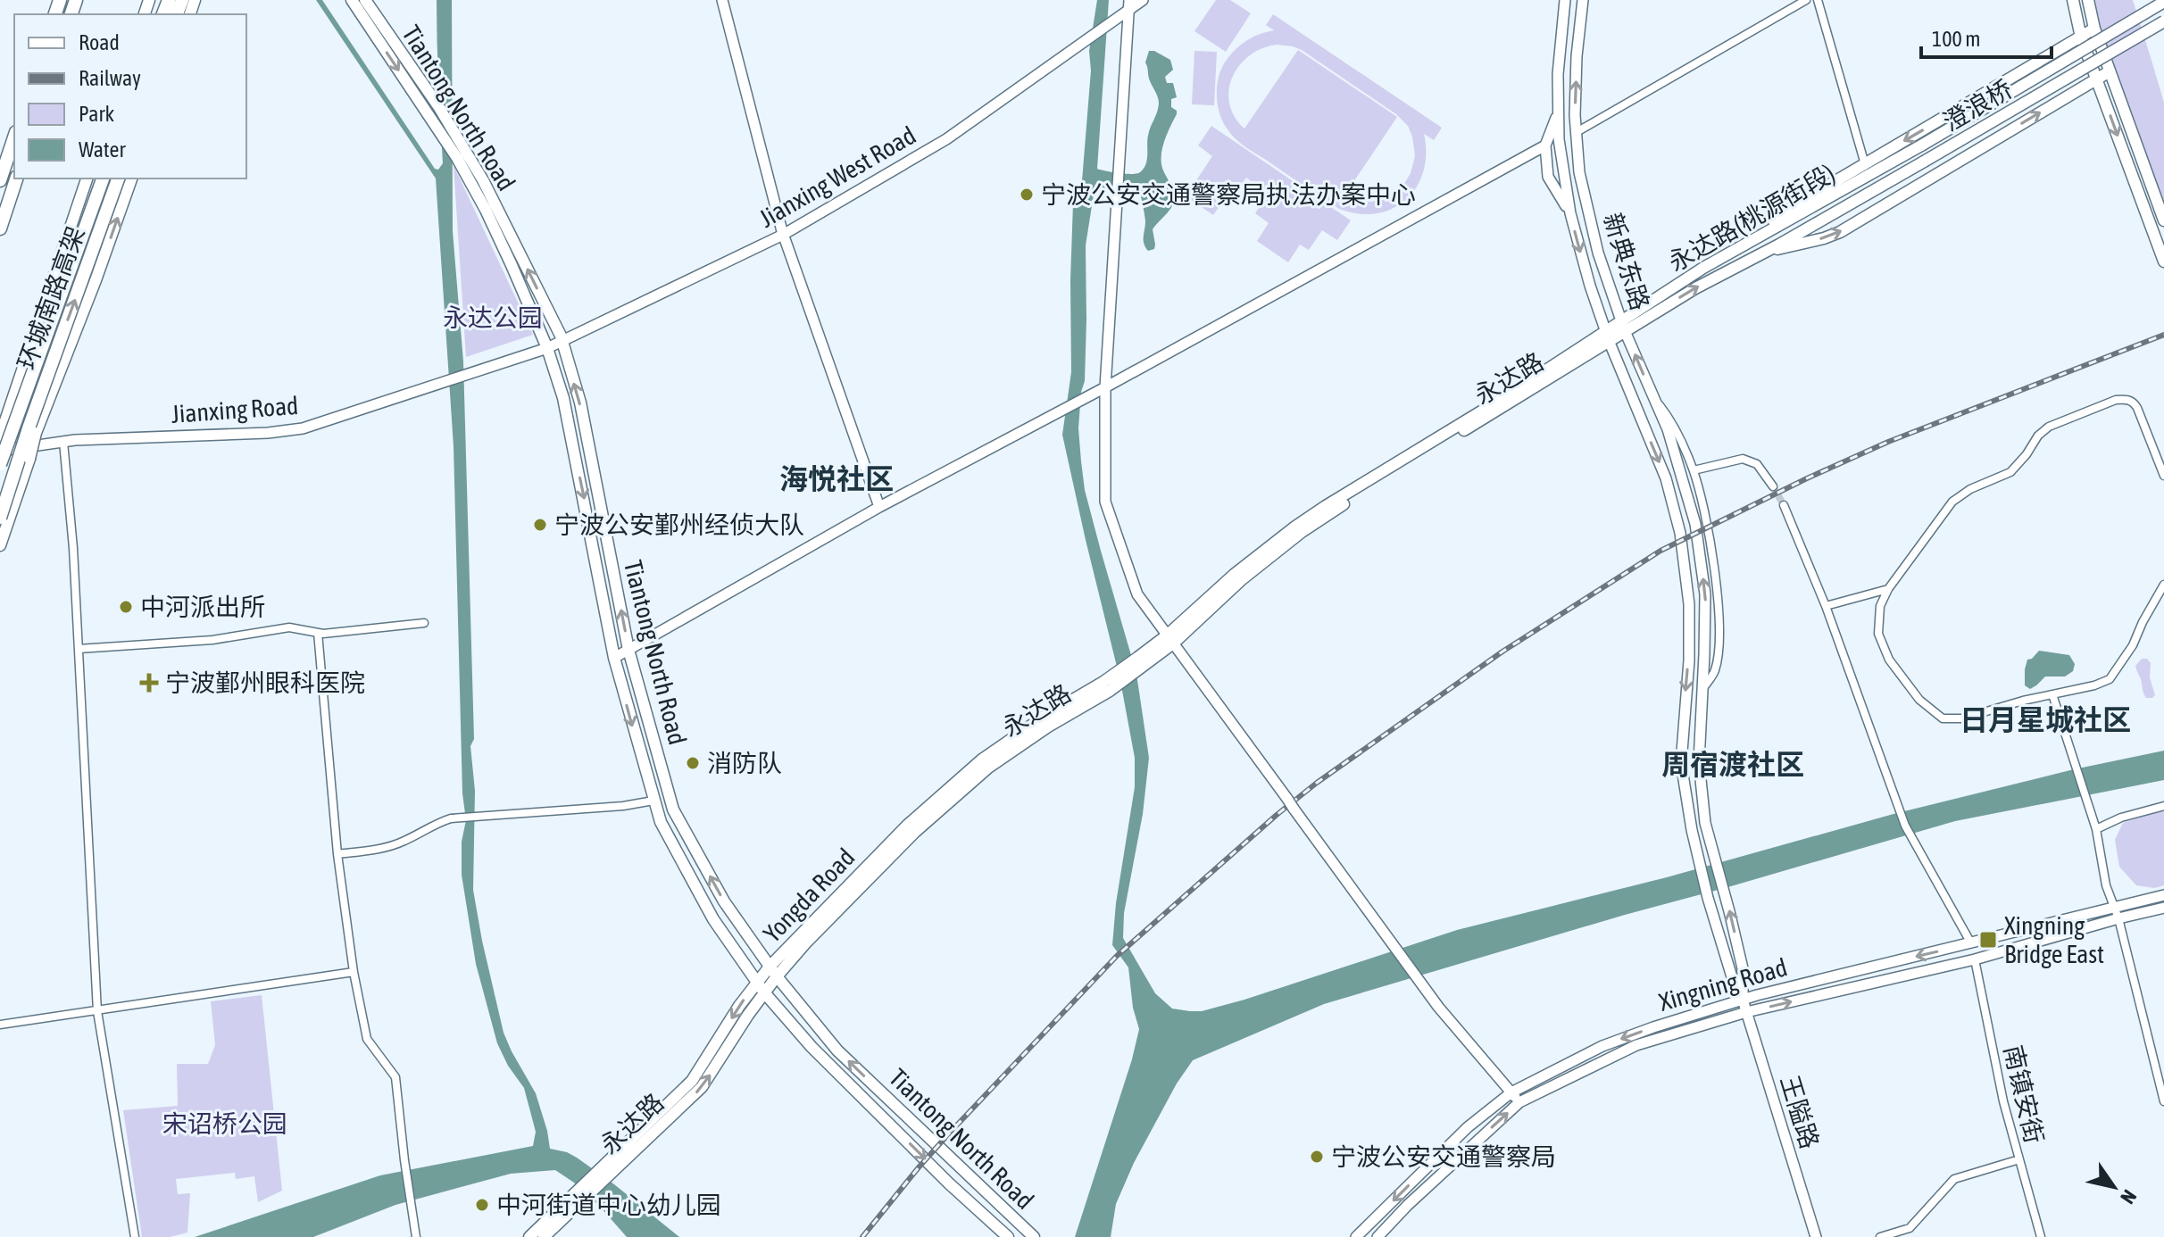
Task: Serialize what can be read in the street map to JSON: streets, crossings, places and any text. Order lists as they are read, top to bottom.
{
  "streets": {
    "highway": ["环城南路高架"],
    "main road": [
      "澄浪桥",
      "Tiantong North Road",
      "永达路(桃源街段)",
      "永达路",
      "Yongda Road"
    ],
    "street": [
      "Jianxing West Road",
      "新典东路",
      "Jianxing Road",
      "Xingning Road",
      "南镇安街",
      "王隘路"
    ]
  },
  "crossings": [
    ["澄浪桥", "永达路(桃源街段)"],
    ["Tiantong North Road", "Jianxing West Road"],
    ["Tiantong North Road", "永达路"],
    ["Tiantong North Road", "Jianxing Road"],
    ["Tiantong North Road", "Yongda Road"],
    ["Jianxing West Road", "Jianxing Road"],
    ["永达路(桃源街段)", "新典东路"],
    ["永达路(桃源街段)", "永达路"],
    ["新典东路", "永达路"],
    ["新典东路", "Xingning Road"],
    ["新典东路", "王隘路"],
    ["永达路", "Yongda Road"],
    ["Xingning Road", "南镇安街"],
    ["Xingning Road", "王隘路"]
  ],
  "one_way": ["Yongda Road"],
  "districts": ["海悦社区", "日月星城社区", "周宿渡社区"],
  "parks": ["永达公园", "宋诏桥公园"],
  "places": {
    "other": [
      "宁波公安交通警察局执法办案中心",
      "宁波公安鄞州经侦大队",
      "中河派出所",
      "消防队",
      "宁波公安交通警察局",
      "中河街道中心幼儿园"
    ],
    "health": ["宁波鄞州眼科医院"],
    "transit": ["Xingning Bridge East"]
  },
  "legend": [
    "Road",
    "Railway",
    "Park",
    "Water"
  ],
  "scale_bar": "100 m",
  "north": "bottom right"
}
